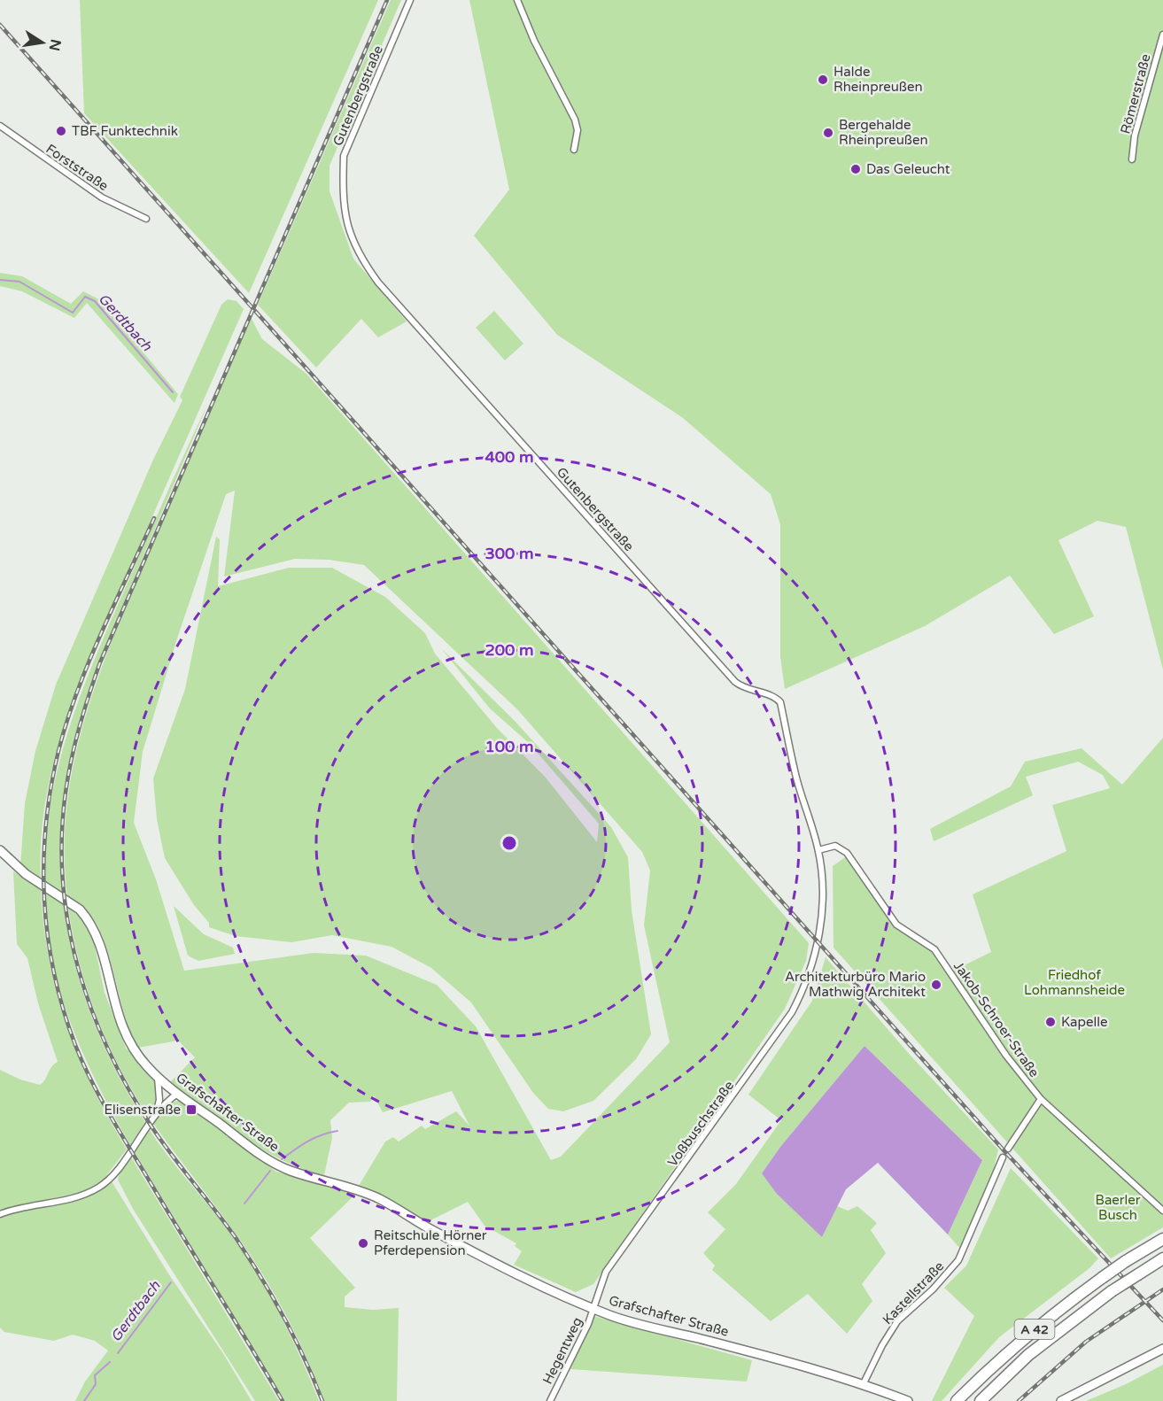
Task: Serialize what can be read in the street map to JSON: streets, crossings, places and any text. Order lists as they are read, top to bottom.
{
  "streets": {
    "highway": ["A 42"],
    "main road": ["Grafschafter Straße"],
    "street": [
      "Römerstraße",
      "Gutenbergstraße",
      "Forststraße",
      "Jakob-Schroer-Straße",
      "Voßbuschstraße",
      "Kastellstraße",
      "Hegentweg"
    ]
  },
  "crossings": [
    ["Gutenbergstraße", "Jakob-Schroer-Straße"],
    ["Gutenbergstraße", "Voßbuschstraße"],
    ["Grafschafter Straße", "Voßbuschstraße"],
    ["Grafschafter Straße", "Kastellstraße"],
    ["Grafschafter Straße", "Hegentweg"],
    ["Voßbuschstraße", "Hegentweg"]
  ],
  "water": ["Gerdtbach"],
  "parks": ["Friedhof Lohmannsheide", "Baerler Busch"],
  "places": {
    "other": [
      "Halde Rheinpreußen",
      "TBF Funktechnik",
      "Bergehalde Rheinpreußen",
      "Das Geleucht",
      "Architekturbüro Mario Mathwig Architekt",
      "Kapelle",
      "Reitschule Hörner Pferdepension"
    ],
    "transit": ["Elisenstraße"]
  },
  "north": "right",
  "rings": [
    "400 m",
    "300 m",
    "200 m",
    "100 m"
  ]
}
